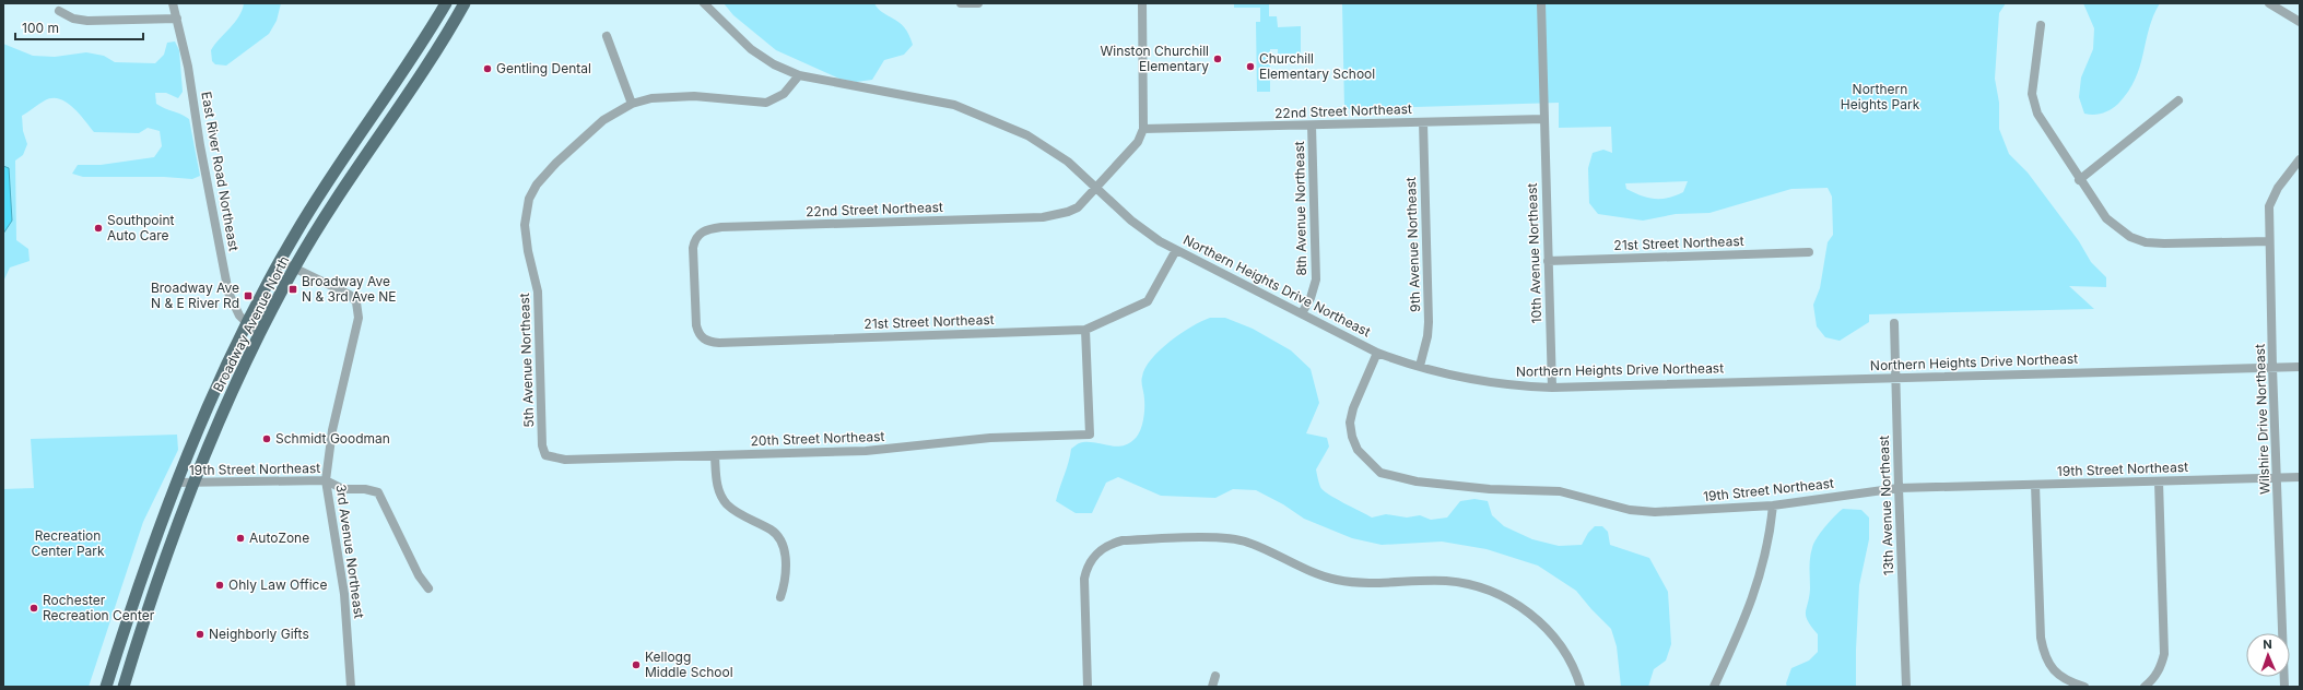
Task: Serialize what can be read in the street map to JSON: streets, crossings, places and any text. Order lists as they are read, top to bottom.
{
  "streets": {
    "main road": ["Broadway Avenue North"],
    "street": [
      "22nd Street Northeast",
      "East River Road Northeast",
      "8th Avenue Northeast",
      "21st Street Northeast",
      "9th Avenue Northeast",
      "10th Avenue Northeast",
      "Northern Heights Drive Northeast",
      "5th Avenue Northeast",
      "Wilshire Drive Northeast",
      "20th Street Northeast",
      "19th Street Northeast",
      "13th Avenue Northeast",
      "3rd Avenue Northeast"
    ]
  },
  "crossings": [
    ["22nd Street Northeast", "8th Avenue Northeast"],
    ["22nd Street Northeast", "21st Street Northeast"],
    ["22nd Street Northeast", "9th Avenue Northeast"],
    ["22nd Street Northeast", "10th Avenue Northeast"],
    ["22nd Street Northeast", "Northern Heights Drive Northeast"],
    ["East River Road Northeast", "Broadway Avenue North"],
    ["8th Avenue Northeast", "Northern Heights Drive Northeast"],
    ["21st Street Northeast", "10th Avenue Northeast"],
    ["21st Street Northeast", "Northern Heights Drive Northeast"],
    ["21st Street Northeast", "20th Street Northeast"],
    ["9th Avenue Northeast", "Northern Heights Drive Northeast"],
    ["10th Avenue Northeast", "Northern Heights Drive Northeast"],
    ["Northern Heights Drive Northeast", "5th Avenue Northeast"],
    ["Northern Heights Drive Northeast", "Wilshire Drive Northeast"],
    ["Northern Heights Drive Northeast", "19th Street Northeast"],
    ["Northern Heights Drive Northeast", "13th Avenue Northeast"],
    ["Broadway Avenue North", "19th Street Northeast"],
    ["Broadway Avenue North", "3rd Avenue Northeast"],
    ["5th Avenue Northeast", "20th Street Northeast"],
    ["Wilshire Drive Northeast", "19th Street Northeast"],
    ["19th Street Northeast", "13th Avenue Northeast"],
    ["19th Street Northeast", "3rd Avenue Northeast"]
  ],
  "parks": ["Northern Heights Park", "Recreation Center Park"],
  "places": {
    "other": [
      "Winston Churchill Elementary",
      "Churchill Elementary School",
      "Gentling Dental",
      "Southpoint Auto Care",
      "Schmidt Goodman",
      "AutoZone",
      "Ohly Law Office",
      "Rochester Recreation Center",
      "Neighborly Gifts",
      "Kellogg Middle School"
    ],
    "transit": ["Broadway Ave N & 3rd Ave NE", "Broadway Ave N & E River Rd"]
  },
  "scale_bar": "100 m",
  "north": "top"
}
